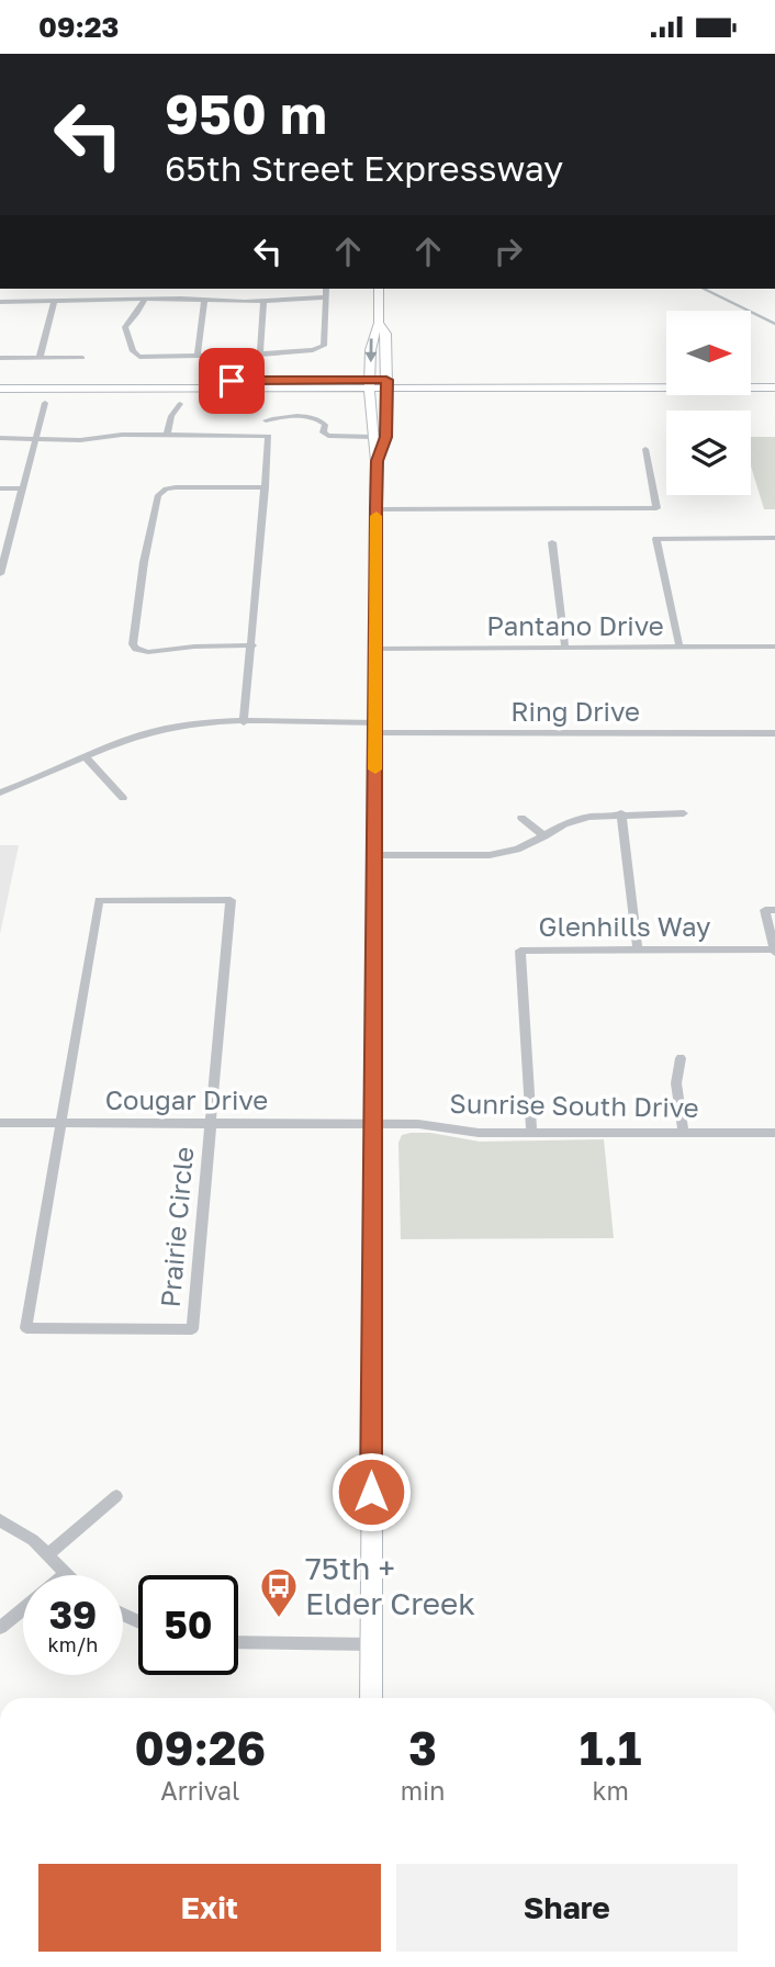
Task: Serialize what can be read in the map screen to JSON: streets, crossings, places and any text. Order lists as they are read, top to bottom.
{
  "streets": {
    "street": [
      "Pantano Drive",
      "Ring Drive",
      "Glenhills Way",
      "Cougar Drive",
      "Sunrise South Drive",
      "Prairie Circle"
    ]
  },
  "crossings": [
    ["Glenhills Way", "Sunrise South Drive"],
    ["Cougar Drive", "Sunrise South Drive"],
    ["Cougar Drive", "Prairie Circle"]
  ],
  "places": {
    "bus stop": ["75th + Elder Creek"]
  },
  "north": "right",
  "page": {
    "status": "09:23",
    "turn": ["950 m", "65th Street Expressway"],
    "speed": "39 km/h",
    "limit": "50",
    "eta": [
      "09:26",
      "Arrival",
      "3",
      "min",
      "1.1",
      "km"
    ],
    "buttons": ["Exit", "Share"]
  }
}
